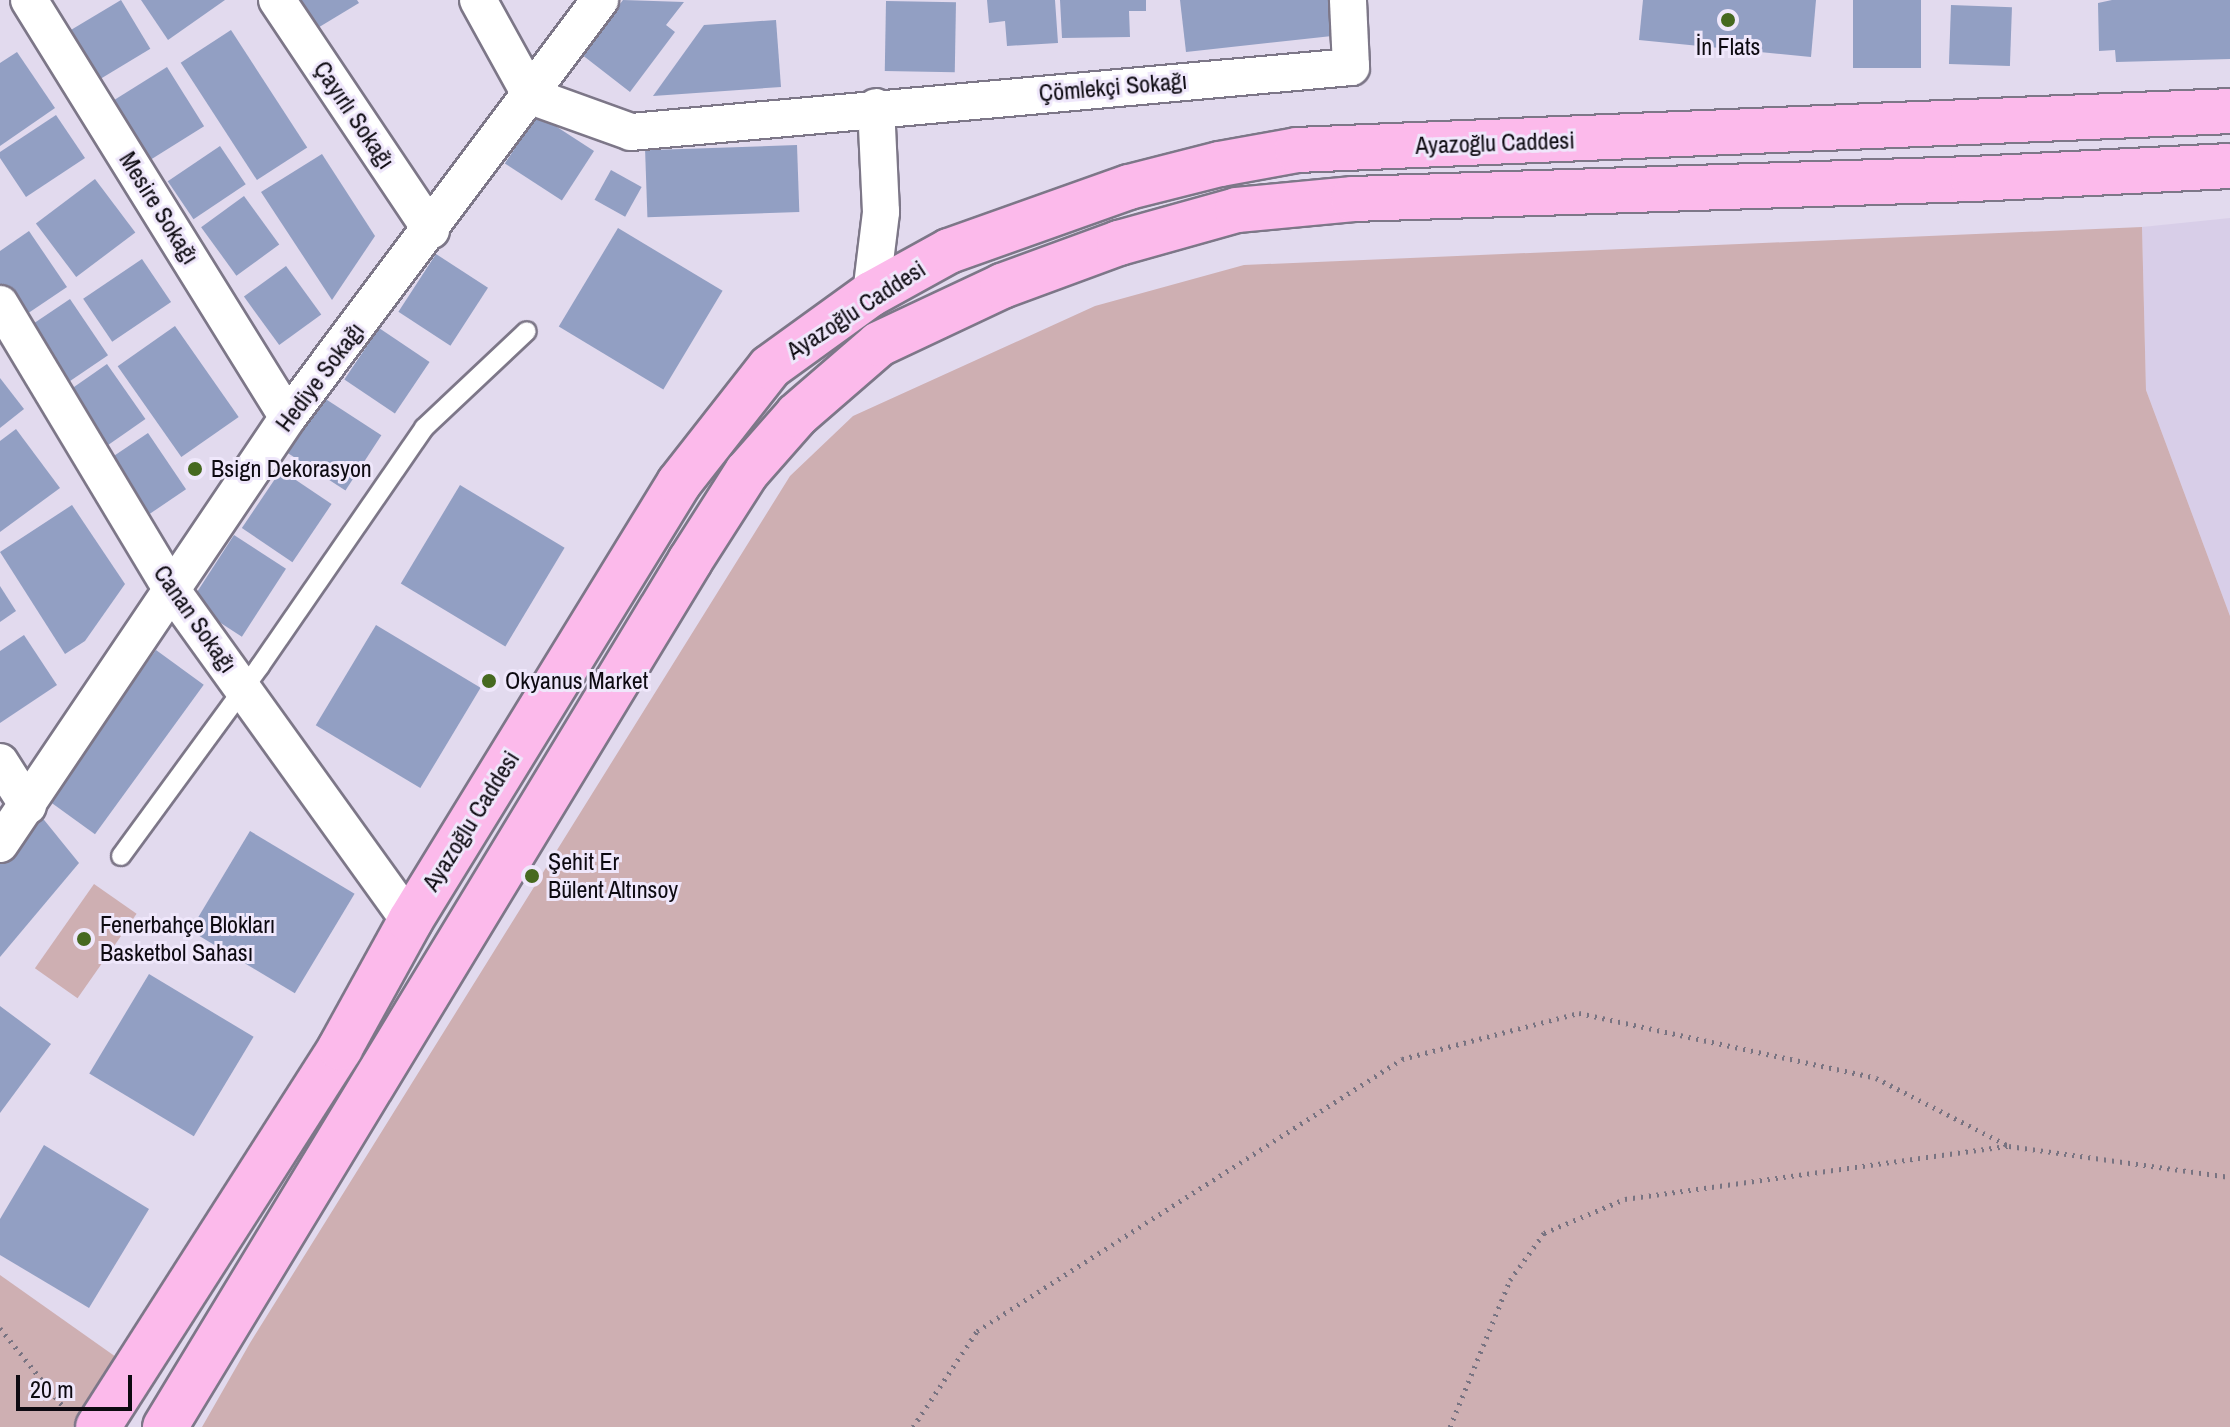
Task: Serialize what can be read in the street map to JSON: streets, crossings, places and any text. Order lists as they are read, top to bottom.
{
  "streets": {
    "main road": ["Ayazoğlu Caddesi"],
    "street": [
      "Çömlekçi Sokağı",
      "Çayırlı Sokağı",
      "Mesire Sokağı",
      "Hediye Sokağı",
      "Canan Sokağı"
    ]
  },
  "crossings": [
    ["Çömlekçi Sokağı", "Hediye Sokağı"],
    ["Çayırlı Sokağı", "Hediye Sokağı"],
    ["Ayazoğlu Caddesi", "Canan Sokağı"],
    ["Mesire Sokağı", "Hediye Sokağı"],
    ["Hediye Sokağı", "Canan Sokağı"]
  ],
  "places": [
    "İn Flats",
    "Bsign Dekorasyon",
    "Okyanus Market",
    "Şehit Er Bülent Altınsoy",
    "Fenerbahçe Blokları Basketbol Sahası"
  ],
  "scale_bar": "20 m"
}
